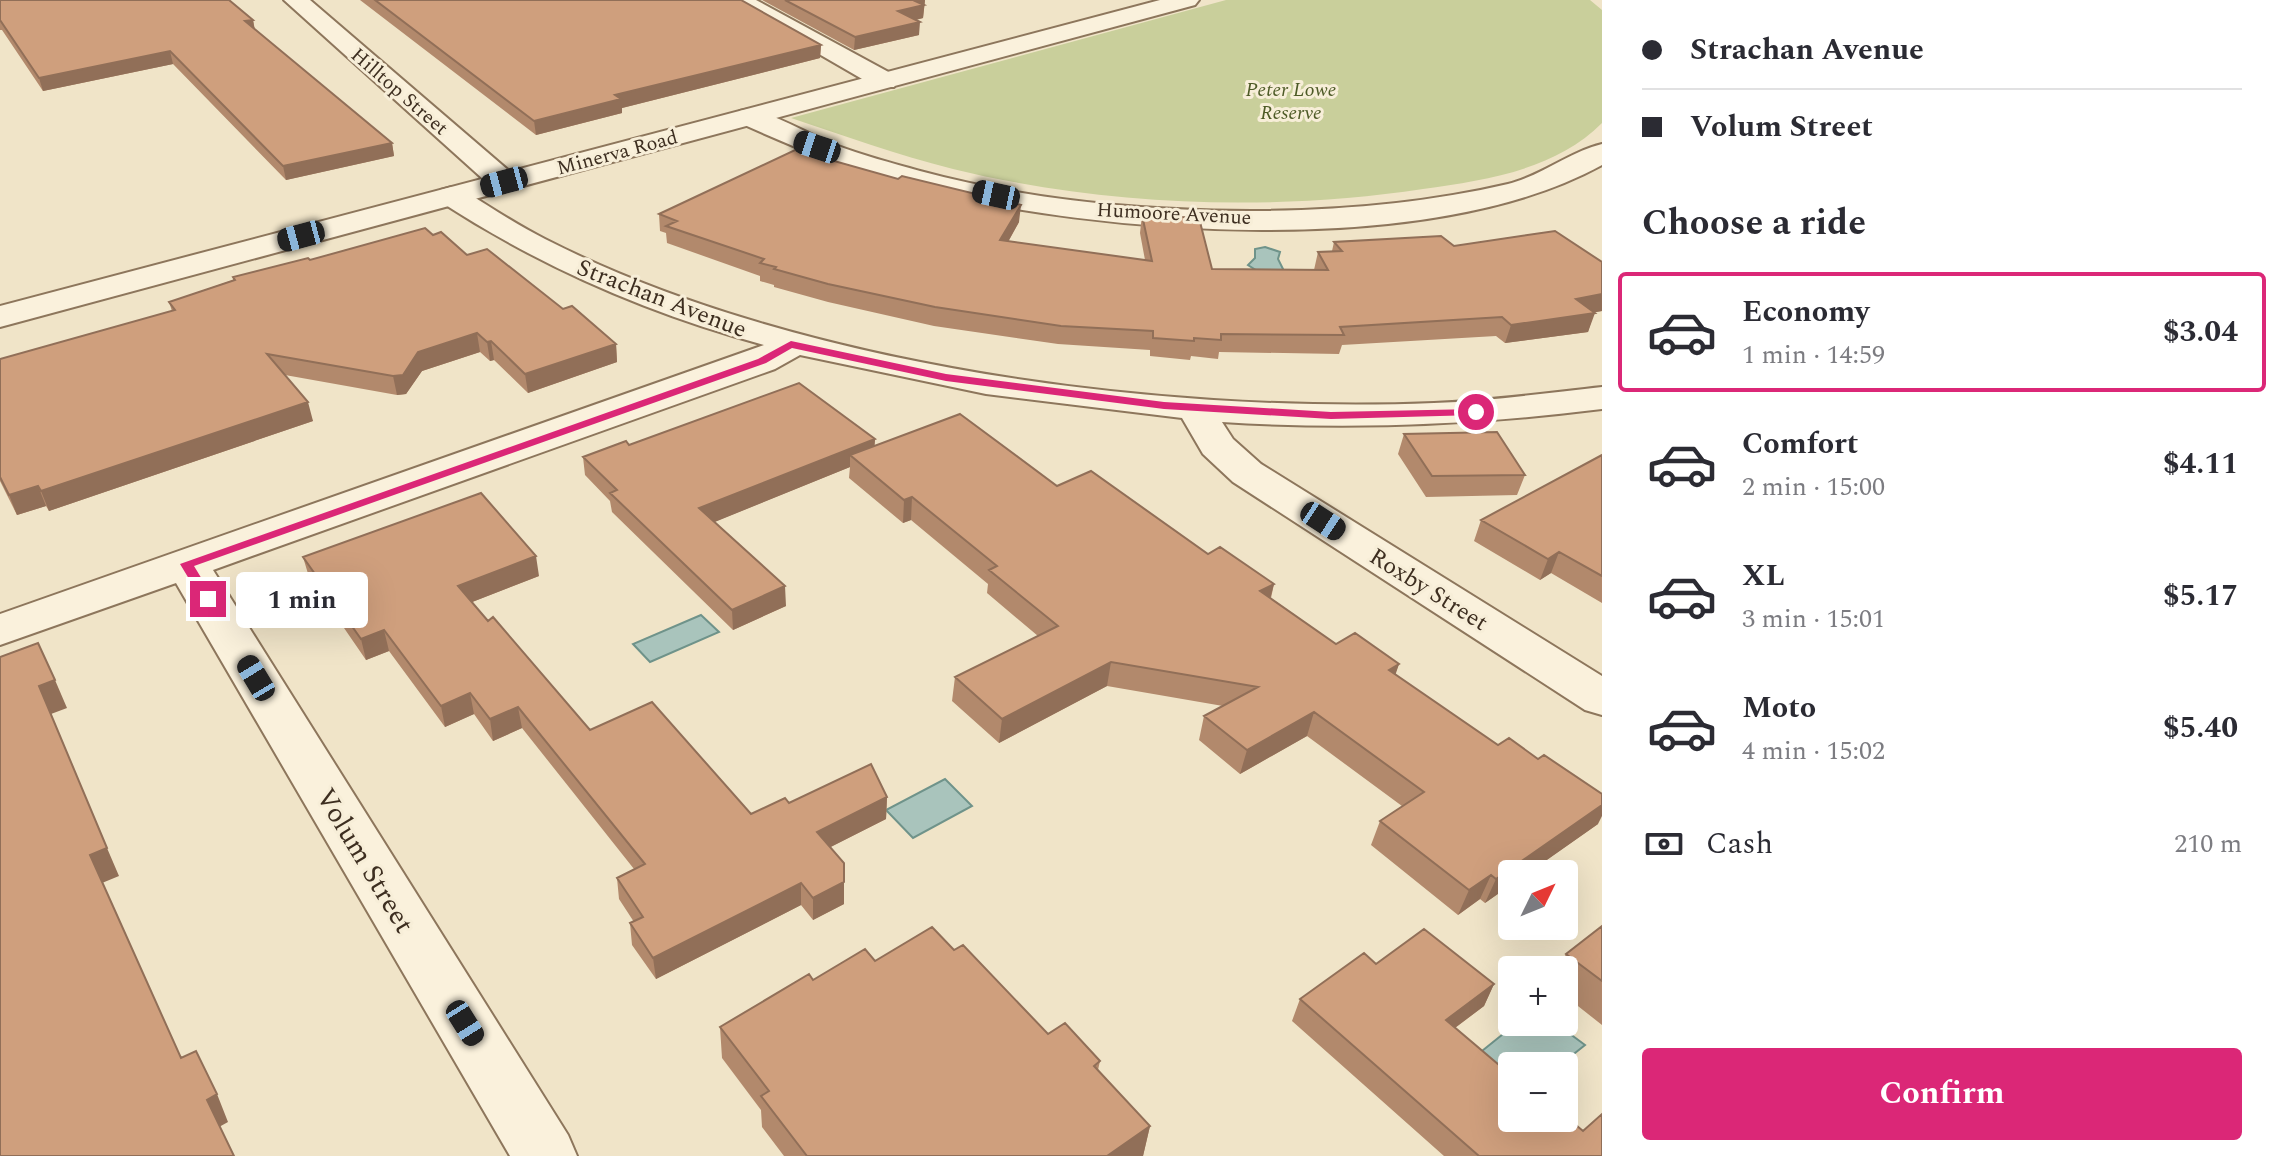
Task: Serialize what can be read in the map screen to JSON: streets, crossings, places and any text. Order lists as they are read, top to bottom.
{
  "streets": {
    "street": [
      "Hilltop Street",
      "Minerva Road",
      "Humoore Avenue",
      "Strachan Avenue",
      "Roxby Street",
      "Volum Street"
    ]
  },
  "crossings": [
    ["Hilltop Street", "Minerva Road"],
    ["Minerva Road", "Humoore Avenue"],
    ["Minerva Road", "Strachan Avenue"],
    ["Strachan Avenue", "Roxby Street"]
  ],
  "parks": ["Peter Lowe Reserve"],
  "north": "top right",
  "page": {
    "banner": ["Strachan Avenue", "Volum Street"],
    "heading": "Choose a ride",
    "list": [
      {
        "name": "Economy",
        "note": "1 min · 14:59",
        "value": "$3.04"
      },
      {
        "name": "Comfort",
        "note": "2 min · 15:00",
        "value": "$4.11"
      },
      {
        "name": "XL",
        "note": "3 min · 15:01",
        "value": "$5.17"
      },
      {
        "name": "Moto",
        "note": "4 min · 15:02",
        "value": "$5.40"
      }
    ],
    "bubble": "1 min",
    "pay": ["Cash", "210 m"],
    "map_buttons": ["+", "−"],
    "buttons": "Confirm"
  }
}
